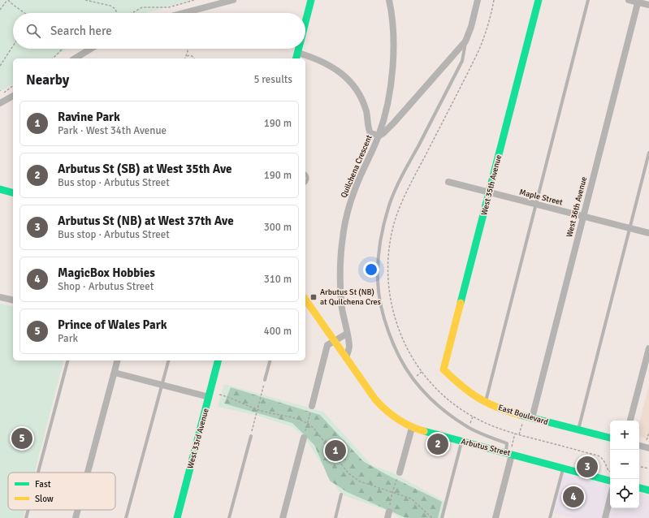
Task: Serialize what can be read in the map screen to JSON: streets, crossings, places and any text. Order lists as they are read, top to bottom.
{
  "streets": {
    "street": [
      "Quilchena Crescent",
      "West 35th Avenue",
      "Maple Street",
      "West 36th Avenue",
      "East Boulevard",
      "West 33rd Avenue",
      "Arbutus Street"
    ]
  },
  "crossings": [
    ["Quilchena Crescent", "Arbutus Street"],
    ["West 35th Avenue", "Maple Street"],
    ["West 35th Avenue", "East Boulevard"],
    ["Maple Street", "West 36th Avenue"],
    ["West 36th Avenue", "East Boulevard"]
  ],
  "places": {
    "transit": ["Arbutus St (NB) at Quilchena Cres"]
  },
  "legend": ["Fast", "Slow"],
  "page": {
    "search": "Search here",
    "heading": ["Nearby", "5 results"],
    "list": [
      {
        "mark": "1",
        "name": "Ravine Park",
        "note": "Park · West 34th Avenue",
        "value": "190 m"
      },
      {
        "mark": "2",
        "name": "Arbutus St (SB) at West 35th Ave",
        "note": "Bus stop · Arbutus Street",
        "value": "190 m"
      },
      {
        "mark": "3",
        "name": "Arbutus St (NB) at West 37th Ave",
        "note": "Bus stop · Arbutus Street",
        "value": "300 m"
      },
      {
        "mark": "4",
        "name": "MagicBox Hobbies",
        "note": "Shop · Arbutus Street",
        "value": "310 m"
      },
      {
        "mark": "5",
        "name": "Prince of Wales Park",
        "note": "Park",
        "value": "400 m"
      }
    ],
    "map_buttons": ["+", "−"],
    "pins": [
      "5",
      "2",
      "1",
      "3",
      "4"
    ]
  }
}
